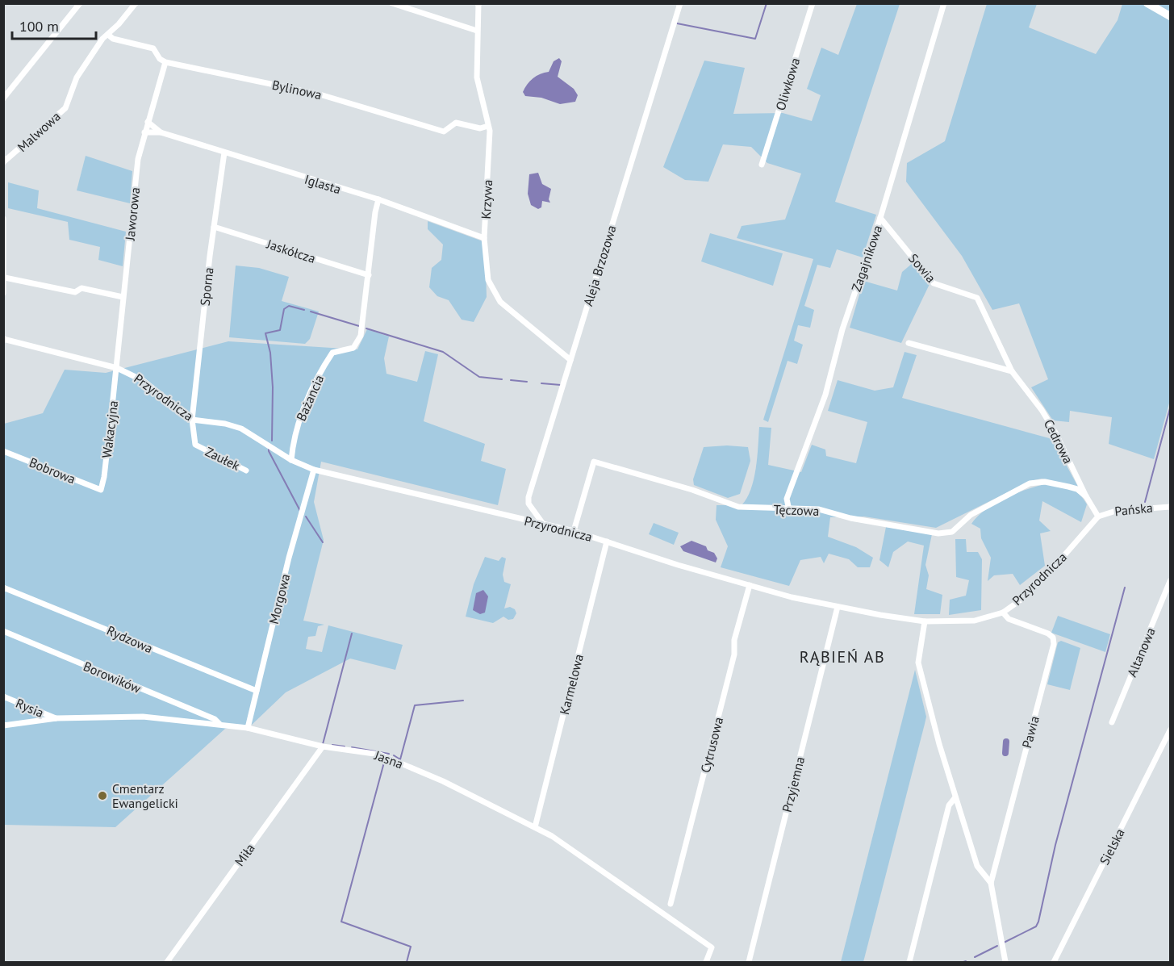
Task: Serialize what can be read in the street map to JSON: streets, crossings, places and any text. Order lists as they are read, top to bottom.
{
  "streets": {
    "street": [
      "Oliwkowa",
      "Bylinowa",
      "Malwowa",
      "Iglasta",
      "Krzywa",
      "Jaworowa",
      "Jaskółcza",
      "Zagajnikowa",
      "Aleja Brzozowa",
      "Sowia",
      "Sporna",
      "Przyrodnicza",
      "Bażancia",
      "Wakacyjna",
      "Cedrowa",
      "Zaułek",
      "Bobrowa",
      "Pańska",
      "Tęczowa",
      "Morgowa",
      "Rydzowa",
      "Altanowa",
      "Borowików",
      "Karmelowa",
      "Rysia",
      "Pawia",
      "Cytrusowa",
      "Jasna",
      "Przyjemna",
      "Sielska",
      "Miła"
    ]
  },
  "crossings": [
    ["Bylinowa", "Malwowa"],
    ["Bylinowa", "Krzywa"],
    ["Bylinowa", "Jaworowa"],
    ["Iglasta", "Krzywa"],
    ["Iglasta", "Jaworowa"],
    ["Iglasta", "Sporna"],
    ["Krzywa", "Aleja Brzozowa"],
    ["Jaworowa", "Przyrodnicza"],
    ["Jaworowa", "Wakacyjna"],
    ["Jaskółcza", "Sporna"],
    ["Jaskółcza", "Bażancia"],
    ["Zagajnikowa", "Sowia"],
    ["Zagajnikowa", "Tęczowa"],
    ["Aleja Brzozowa", "Przyrodnicza"],
    ["Sowia", "Cedrowa"],
    ["Sporna", "Przyrodnicza"],
    ["Sporna", "Zaułek"],
    ["Przyrodnicza", "Bażancia"],
    ["Przyrodnicza", "Wakacyjna"],
    ["Przyrodnicza", "Cedrowa"],
    ["Przyrodnicza", "Zaułek"],
    ["Przyrodnicza", "Pańska"],
    ["Przyrodnicza", "Tęczowa"],
    ["Przyrodnicza", "Morgowa"],
    ["Przyrodnicza", "Karmelowa"],
    ["Przyrodnicza", "Pawia"],
    ["Przyrodnicza", "Cytrusowa"],
    ["Przyrodnicza", "Przyjemna"],
    ["Wakacyjna", "Bobrowa"],
    ["Cedrowa", "Pańska"],
    ["Cedrowa", "Tęczowa"],
    ["Morgowa", "Rydzowa"],
    ["Morgowa", "Jasna"],
    ["Borowików", "Jasna"],
    ["Karmelowa", "Jasna"],
    ["Rysia", "Jasna"],
    ["Jasna", "Miła"]
  ],
  "districts": ["RĄBIEŃ AB"],
  "places": ["Cmentarz Ewangelicki"],
  "scale_bar": "100 m"
}
